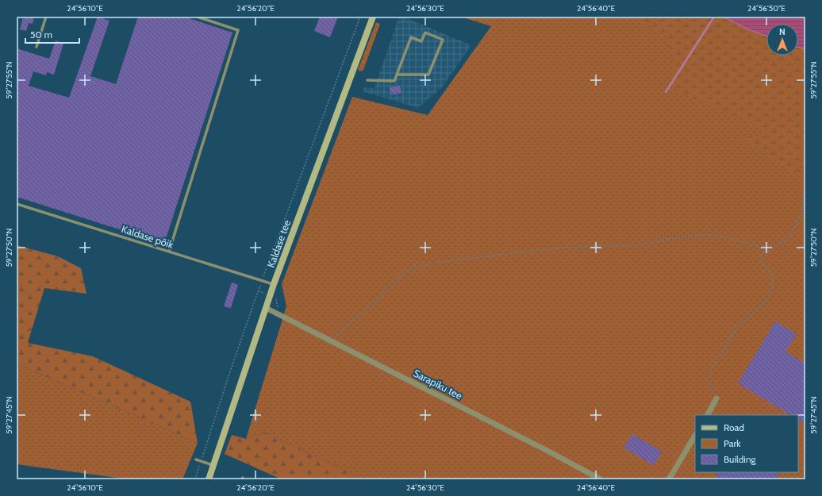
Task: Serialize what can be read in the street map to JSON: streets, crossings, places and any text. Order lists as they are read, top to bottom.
{
  "streets": {
    "street": ["Kaldase tee", "Sarapiku tee"],
    "lane": ["Kaldase põik"]
  },
  "crossings": [
    ["Kaldase põik", "Kaldase tee"],
    ["Kaldase tee", "Sarapiku tee"]
  ],
  "legend": ["Road", "Park", "Building"],
  "scale_bar": "50 m",
  "north": "top",
  "coordinates": [
    "24°56'10\"E",
    "24°56'20\"E",
    "24°56'30\"E",
    "24°56'40\"E",
    "24°56'50\"E",
    "59°27'55\"N",
    "59°27'50\"N",
    "59°27'45\"N"
  ]
}
